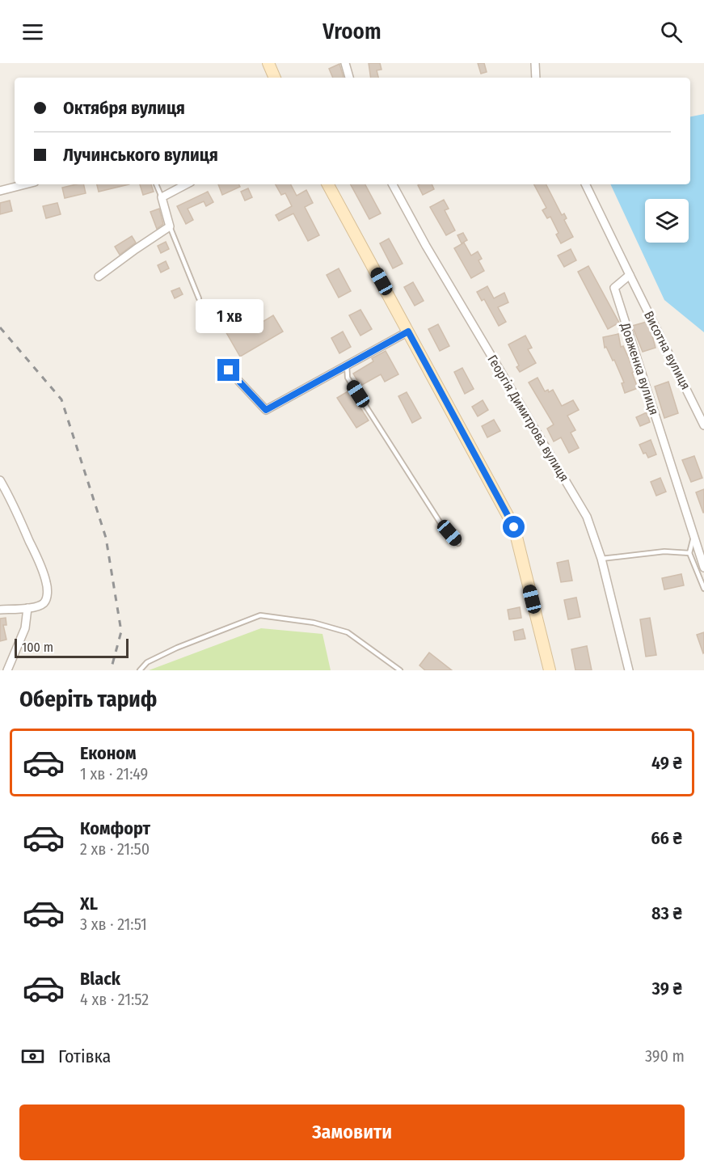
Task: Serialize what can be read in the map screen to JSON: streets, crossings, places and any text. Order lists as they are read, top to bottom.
{
  "streets": {
    "street": ["Висотна вулиця", "Довженка вулиця", "Георгія Димитрова вулиця"]
  },
  "crossings": [
    ["Висотна вулиця", "Довженка вулиця"]
  ],
  "scale_bar": "100 m",
  "page": {
    "header": "Vroom",
    "banner": ["Октября вулиця", "Лучинського вулиця"],
    "bubble": "1 хв",
    "scale": "100 m",
    "heading": "Оберіть тариф",
    "list": [
      {
        "name": "Економ",
        "note": "1 хв · 21:49",
        "value": "49 ₴"
      },
      {
        "name": "Комфорт",
        "note": "2 хв · 21:50",
        "value": "66 ₴"
      },
      {
        "name": "XL",
        "note": "3 хв · 21:51",
        "value": "83 ₴"
      },
      {
        "name": "Black",
        "note": "4 хв · 21:52",
        "value": "39 ₴"
      }
    ],
    "pay": ["Готівка", "390 m"],
    "buttons": "Замовити"
  }
}
